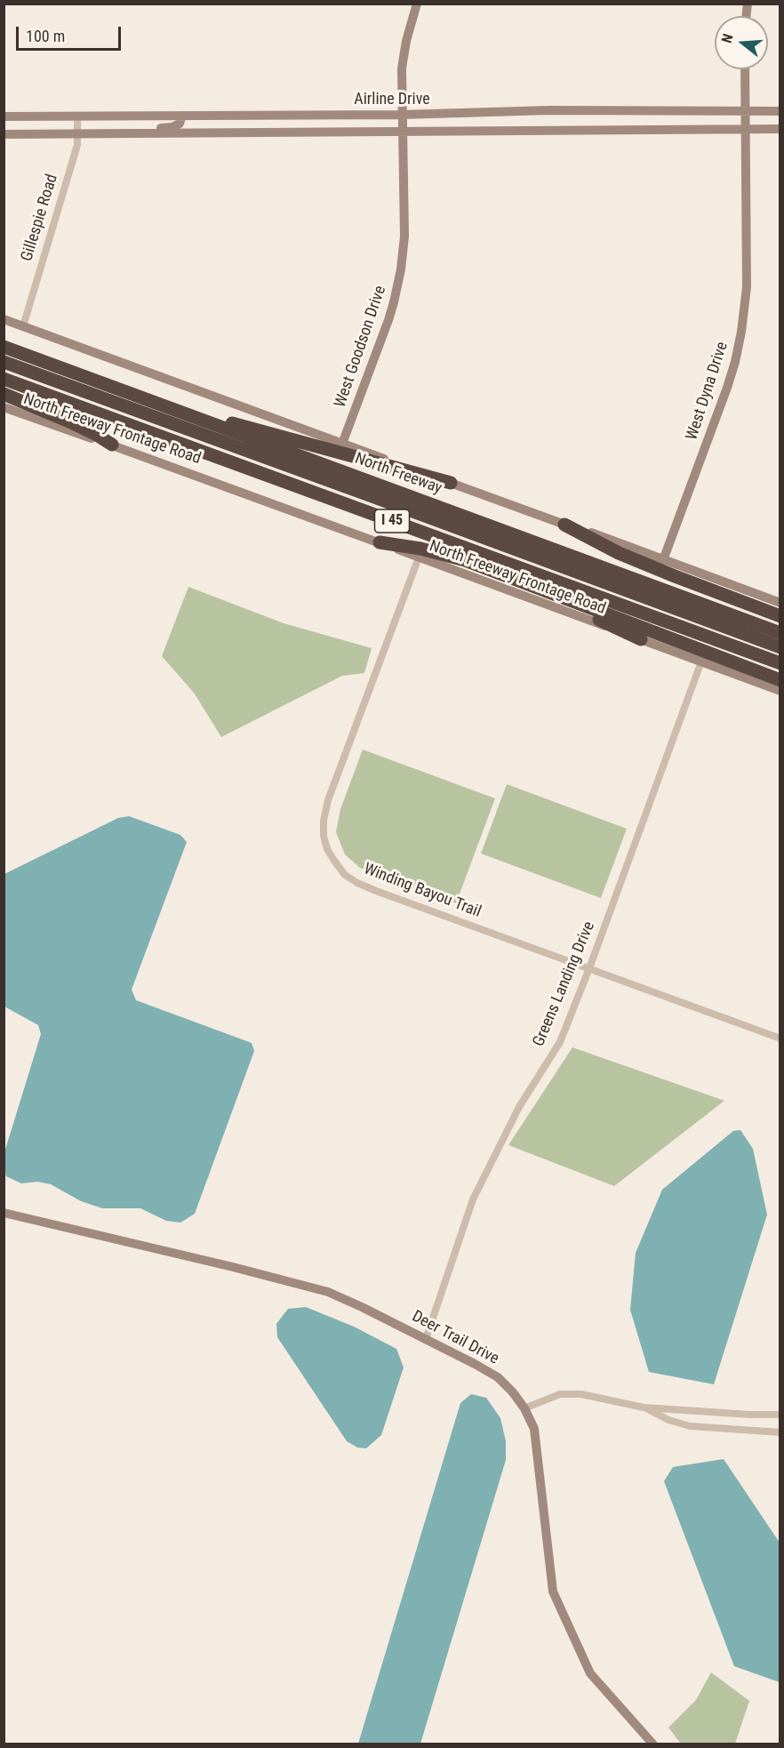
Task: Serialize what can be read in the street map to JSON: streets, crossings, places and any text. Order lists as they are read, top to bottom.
{
  "streets": {
    "highway": ["North Freeway", "I 45"],
    "main road": [
      "Airline Drive",
      "West Goodson Drive",
      "West Dyna Drive",
      "North Freeway Frontage Road",
      "Deer Trail Drive"
    ],
    "street": ["Gillespie Road", "Winding Bayou Trail", "Greens Landing Drive"]
  },
  "crossings": [
    ["Airline Drive", "Gillespie Road"],
    ["Airline Drive", "West Goodson Drive"],
    ["Airline Drive", "West Dyna Drive"],
    ["North Freeway Frontage Road", "Winding Bayou Trail"],
    ["North Freeway Frontage Road", "Greens Landing Drive"],
    ["Winding Bayou Trail", "Greens Landing Drive"],
    ["Greens Landing Drive", "Deer Trail Drive"]
  ],
  "scale_bar": "100 m",
  "north": "left"
}
